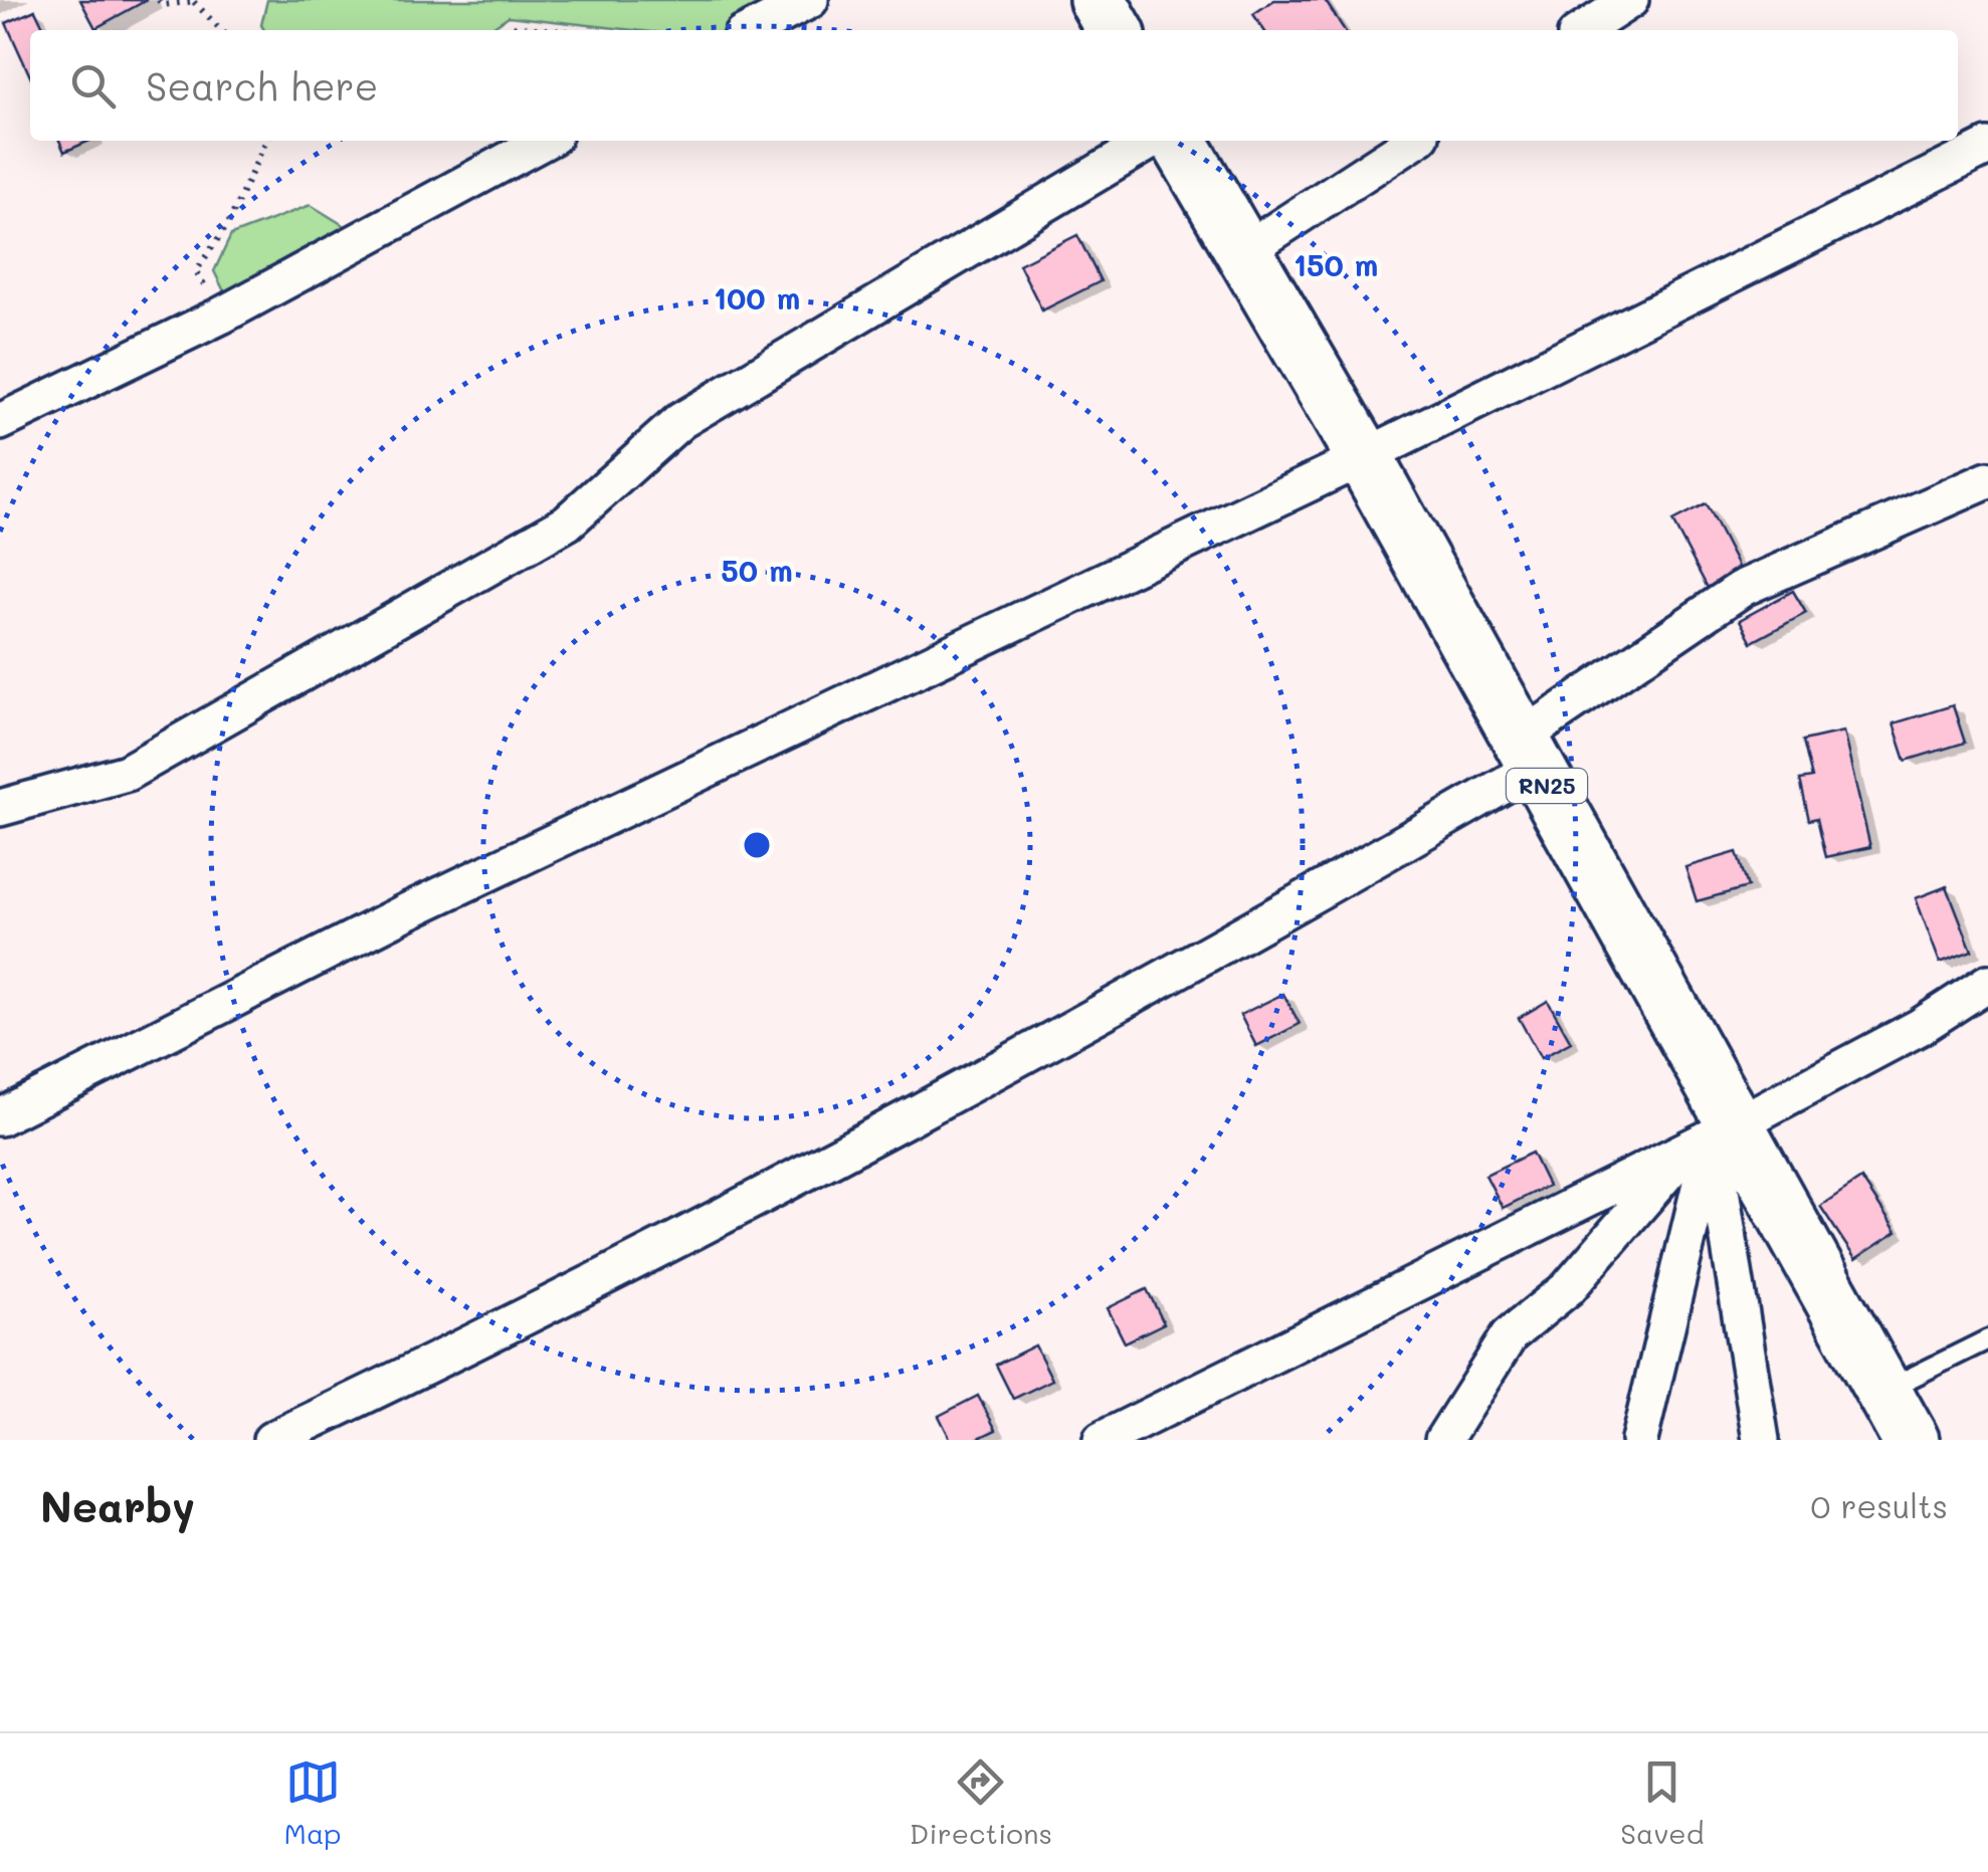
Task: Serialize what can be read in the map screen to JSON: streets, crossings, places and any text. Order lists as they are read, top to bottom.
{
  "streets": {
    "main road": ["RN25"]
  },
  "page": {
    "search": "Search here",
    "heading": ["Nearby", "0 results"],
    "nav": ["Map", "Directions", "Saved"]
  },
  "rings": ["150 m", "100 m", "50 m"]
}
